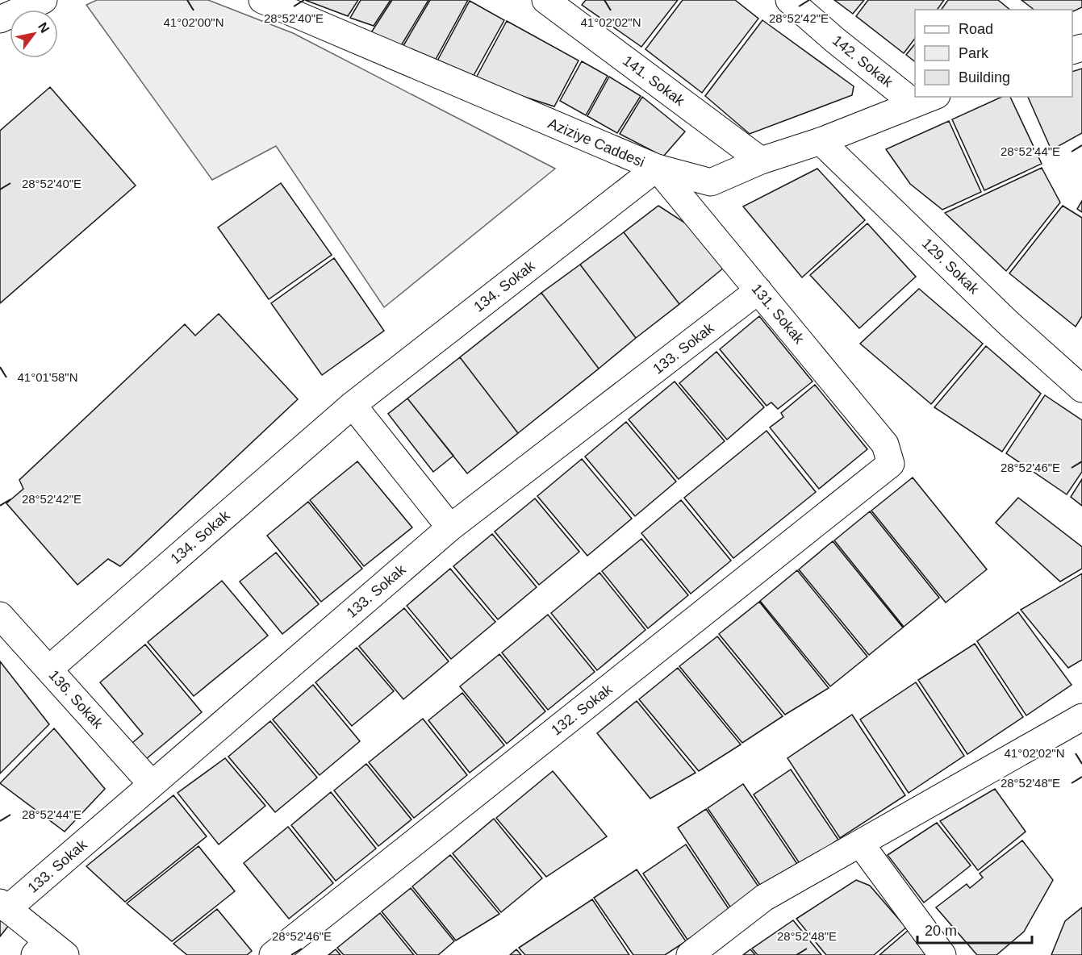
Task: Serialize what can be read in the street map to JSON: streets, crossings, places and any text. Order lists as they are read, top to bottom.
{
  "streets": {
    "street": [
      "142. Sokak",
      "141. Sokak",
      "Aziziye Caddesi",
      "129. Sokak",
      "134. Sokak",
      "131. Sokak",
      "133. Sokak",
      "136. Sokak",
      "132. Sokak"
    ]
  },
  "crossings": [
    ["141. Sokak", "Aziziye Caddesi"],
    ["Aziziye Caddesi", "129. Sokak"],
    ["Aziziye Caddesi", "134. Sokak"],
    ["Aziziye Caddesi", "131. Sokak"],
    ["134. Sokak", "131. Sokak"],
    ["134. Sokak", "136. Sokak"],
    ["131. Sokak", "133. Sokak"],
    ["131. Sokak", "132. Sokak"],
    ["133. Sokak", "136. Sokak"]
  ],
  "legend": ["Road", "Park", "Building"],
  "scale_bar": "20 m",
  "north": "top right",
  "coordinates": [
    "28°52'40\"E",
    "28°52'42\"E",
    "41°02'02\"N",
    "41°02'00\"N",
    "28°52'44\"E",
    "41°01'58\"N",
    "28°52'46\"E",
    "28°52'48\"E"
  ]
}
